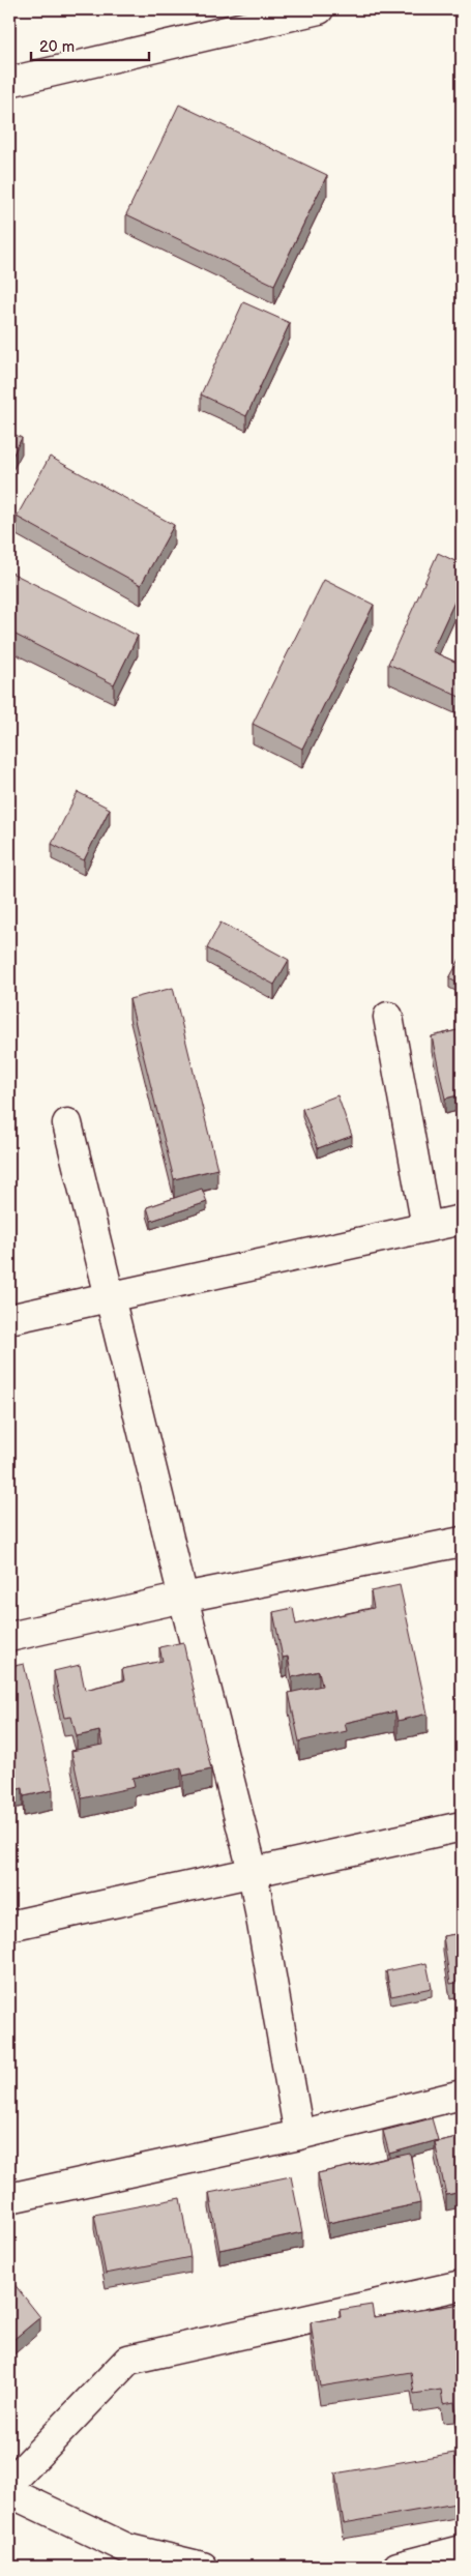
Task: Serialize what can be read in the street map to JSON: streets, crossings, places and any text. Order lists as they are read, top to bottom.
{
  "scale_bar": "20 m"
}
